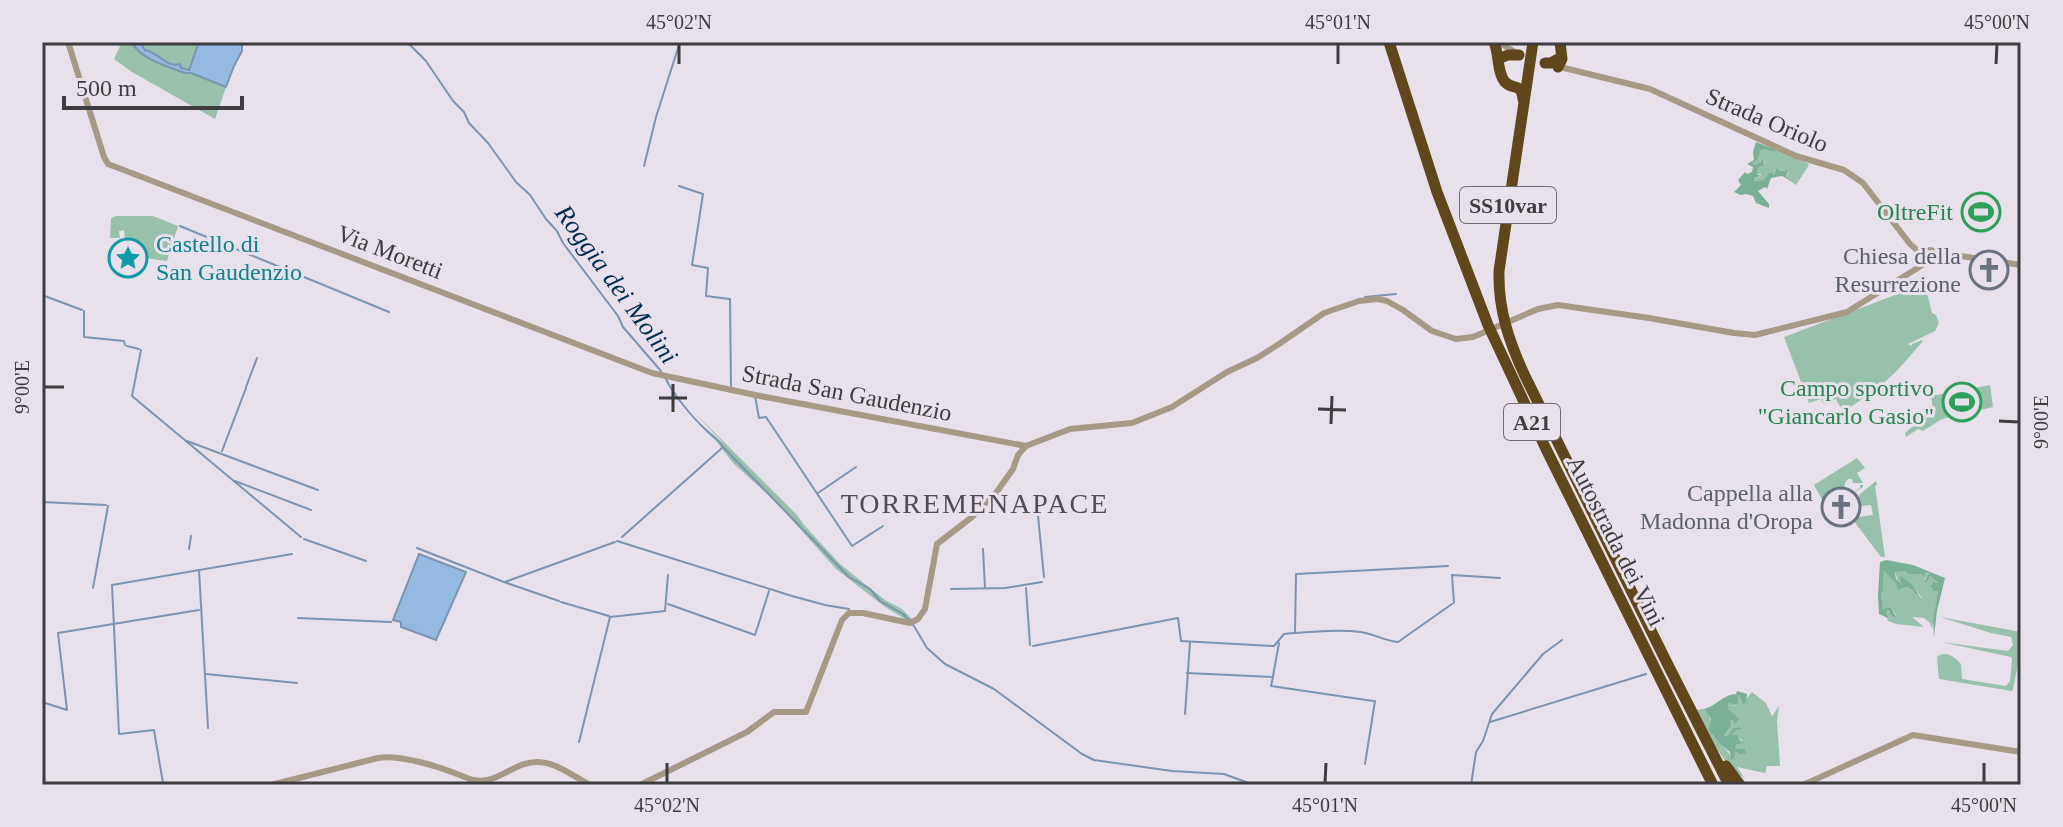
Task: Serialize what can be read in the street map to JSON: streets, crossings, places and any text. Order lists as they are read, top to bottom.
{
  "streets": {
    "highway": ["SS10var", "A21", "Autostrada dei Vini"],
    "street": ["Strada Oriolo", "Via Moretti", "Strada San Gaudenzio"]
  },
  "crossings": [
    ["Via Moretti", "Strada San Gaudenzio"]
  ],
  "districts": ["TORREMENAPACE"],
  "water": ["Roggia dei Molini"],
  "places": {
    "sports": ["OltreFit", "Campo sportivo \"Giancarlo Gasio\""],
    "place": ["Castello di San Gaudenzio"],
    "church": ["Chiesa della Resurrezione", "Cappella alla Madonna d'Oropa"]
  },
  "scale_bar": "500 m",
  "coordinates": [
    "45°02'N",
    "45°01'N",
    "45°00'N",
    "9°00'E"
  ]
}
